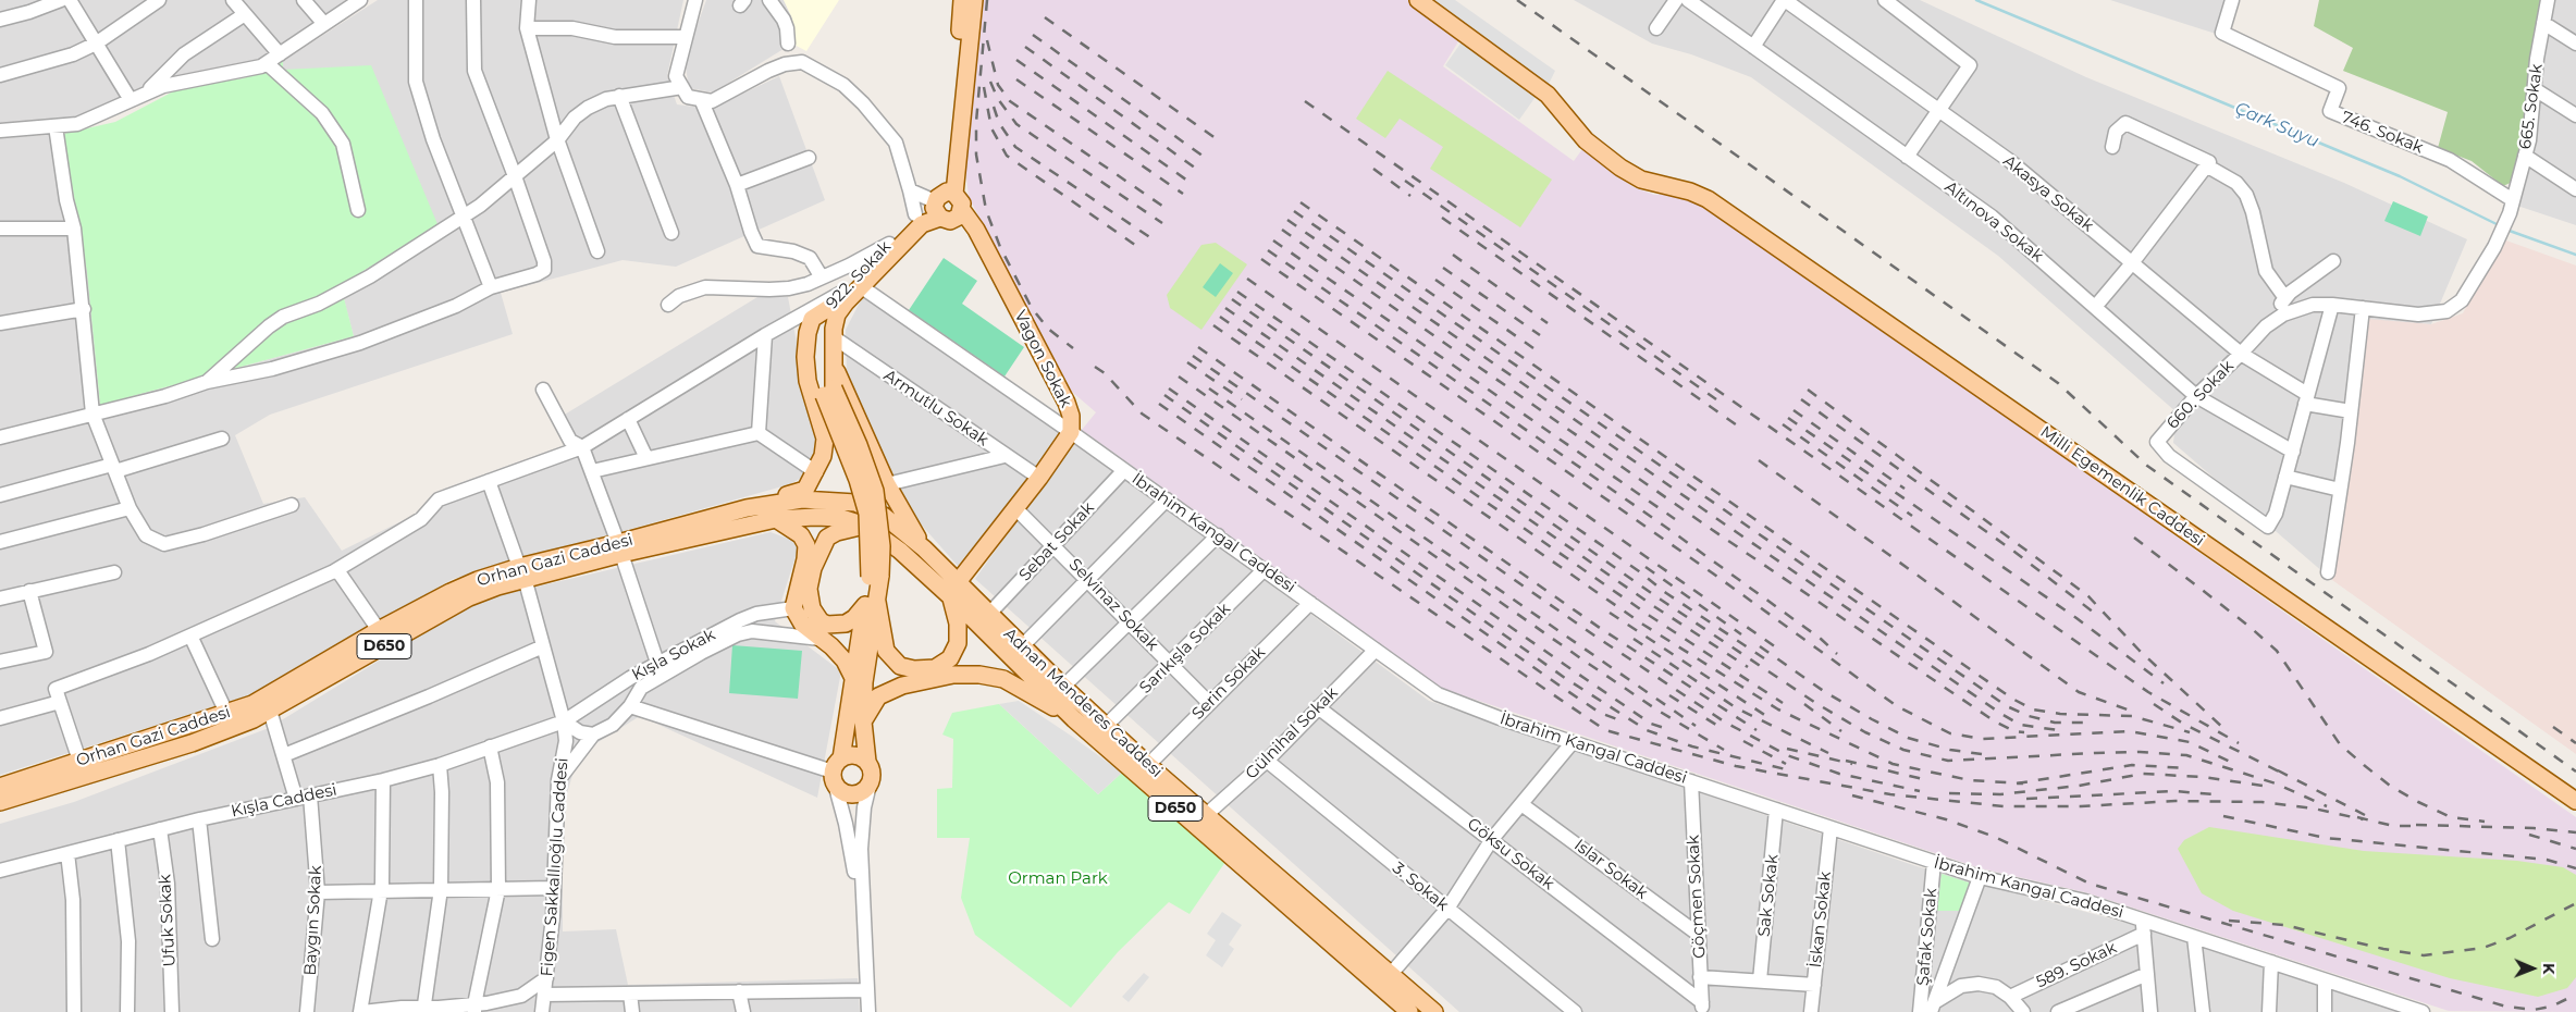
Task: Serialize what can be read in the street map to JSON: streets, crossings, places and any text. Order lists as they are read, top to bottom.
{
  "streets": {
    "main road": [
      "922. Sokak",
      "Vagon Sokak",
      "Milli Egemenlik Caddesi",
      "Orhan Gazi Caddesi",
      "D650",
      "Adnan Menderes Caddesi"
    ],
    "street": [
      "665. Sokak",
      "746. Sokak",
      "Akasya Sokak",
      "Altınova Sokak",
      "660. Sokak",
      "Armutlu Sokak",
      "İbrahim Kangal Caddesi",
      "Sebat Sokak",
      "Selvinaz Sokak",
      "Sarıkışla Sokak",
      "Kışla Sokak",
      "Serin Sokak",
      "Gülnihal Sokak",
      "Kışla Caddesi",
      "Göksu Sokak",
      "Figen Sakkallıoğlu Caddesi",
      "Islar Sokak",
      "3. Sokak",
      "Sak Sokak",
      "Göçmen Sokak",
      "İskan Sokak",
      "Ufuk Sokak",
      "Baygın Sokak",
      "Şafak Sokak",
      "589. Sokak"
    ]
  },
  "crossings": [
    ["665. Sokak", "746. Sokak"],
    ["665. Sokak", "660. Sokak"],
    ["Akasya Sokak", "660. Sokak"],
    ["Altınova Sokak", "660. Sokak"],
    ["922. Sokak", "Vagon Sokak"],
    ["Vagon Sokak", "İbrahim Kangal Caddesi"],
    ["İbrahim Kangal Caddesi", "Sebat Sokak"],
    ["İbrahim Kangal Caddesi", "Sarıkışla Sokak"],
    ["İbrahim Kangal Caddesi", "Serin Sokak"],
    ["İbrahim Kangal Caddesi", "Gülnihal Sokak"],
    ["İbrahim Kangal Caddesi", "Sak Sokak"],
    ["İbrahim Kangal Caddesi", "Göçmen Sokak"],
    ["İbrahim Kangal Caddesi", "İskan Sokak"],
    ["İbrahim Kangal Caddesi", "Şafak Sokak"],
    ["İbrahim Kangal Caddesi", "589. Sokak"],
    ["Sebat Sokak", "Selvinaz Sokak"],
    ["Sebat Sokak", "Adnan Menderes Caddesi"],
    ["Orhan Gazi Caddesi", "Adnan Menderes Caddesi"],
    ["Orhan Gazi Caddesi", "Figen Sakkallıoğlu Caddesi"],
    ["Selvinaz Sokak", "Sarıkışla Sokak"],
    ["Selvinaz Sokak", "Serin Sokak"],
    ["Sarıkışla Sokak", "Adnan Menderes Caddesi"],
    ["Kışla Sokak", "Kışla Caddesi"],
    ["Kışla Sokak", "Figen Sakkallıoğlu Caddesi"],
    ["Serin Sokak", "Adnan Menderes Caddesi"],
    ["Adnan Menderes Caddesi", "Gülnihal Sokak"],
    ["Gülnihal Sokak", "Göksu Sokak"],
    ["Gülnihal Sokak", "3. Sokak"],
    ["Kışla Caddesi", "Figen Sakkallıoğlu Caddesi"],
    ["Kışla Caddesi", "Ufuk Sokak"],
    ["Kışla Caddesi", "Baygın Sokak"],
    ["Göksu Sokak", "Göçmen Sokak"],
    ["Islar Sokak", "Göçmen Sokak"]
  ],
  "water": ["Çark Suyu"],
  "parks": ["Orman Park"],
  "north": "right"
}
